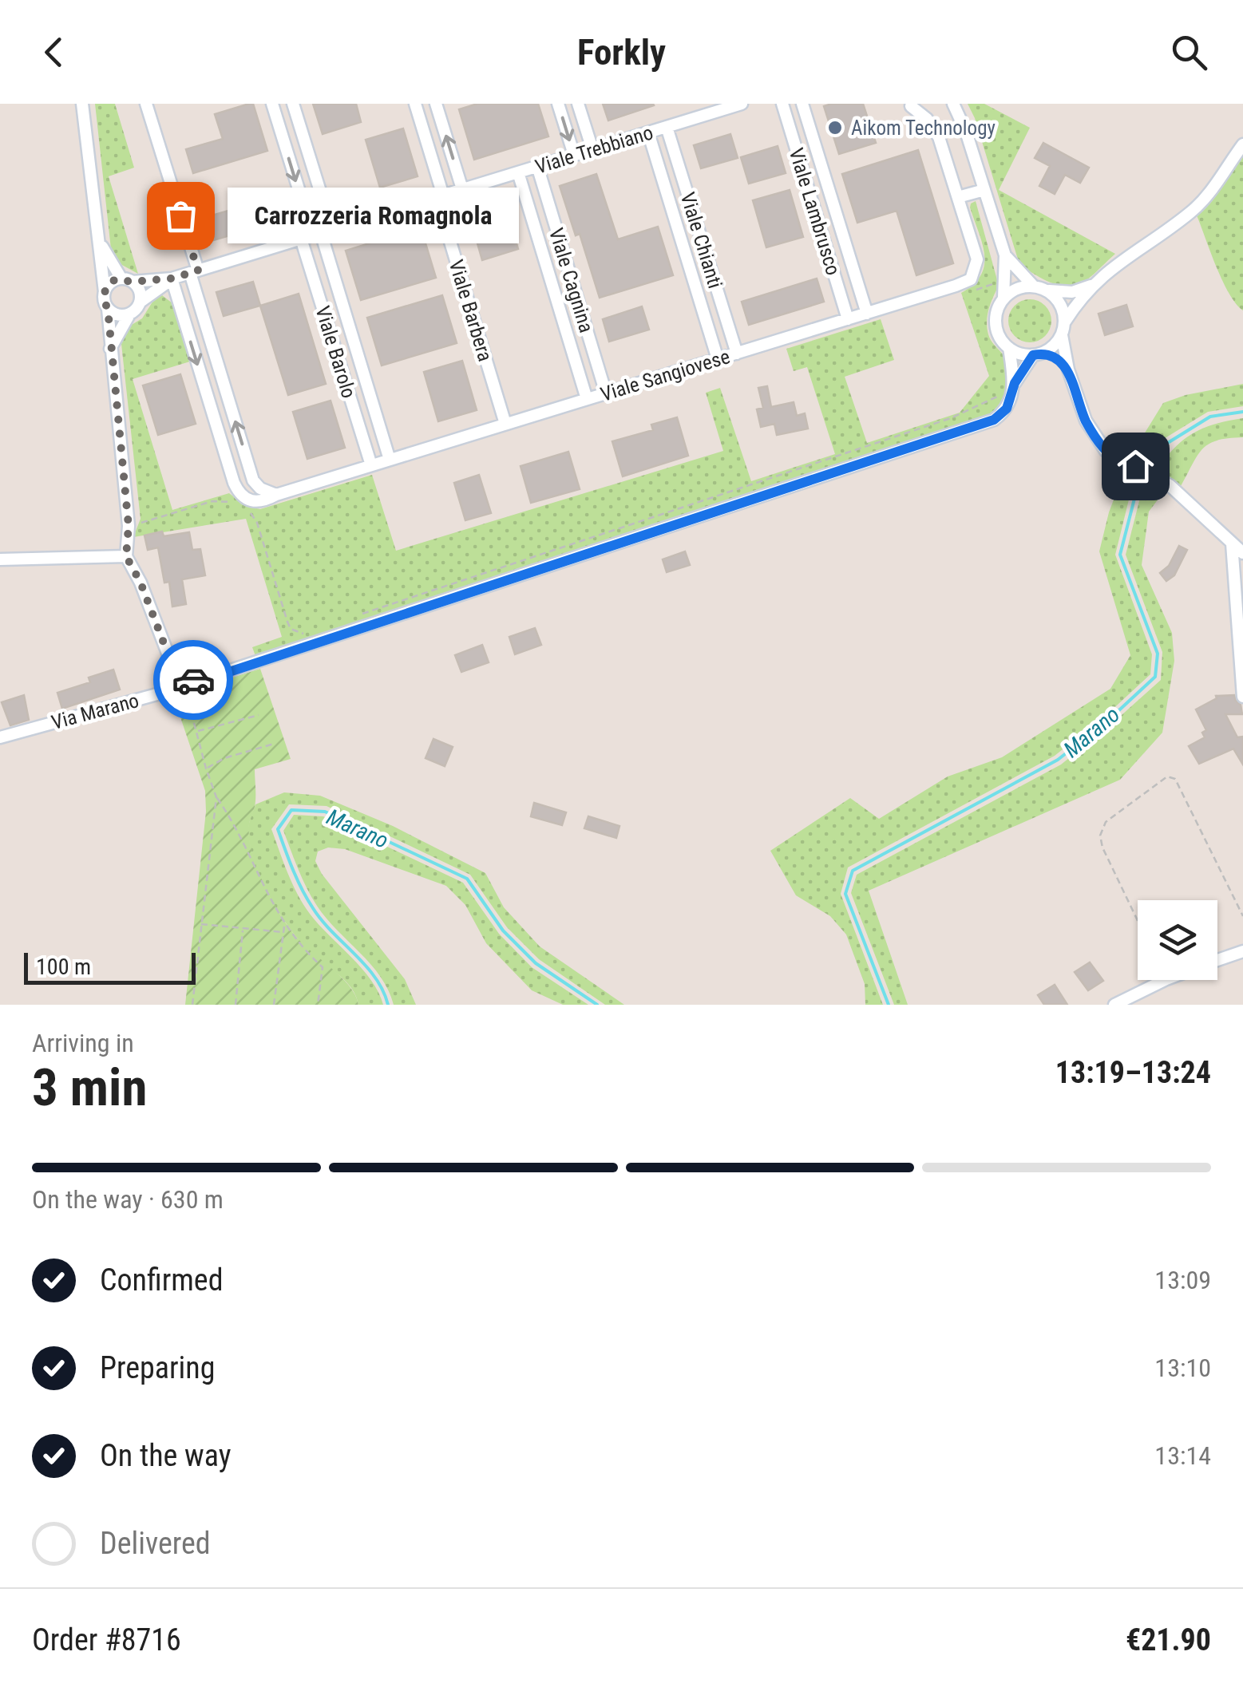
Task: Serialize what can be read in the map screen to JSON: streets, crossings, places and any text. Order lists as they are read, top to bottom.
{
  "streets": {
    "street": [
      "Viale Trebbiano",
      "Viale Lambrusco",
      "Viale Chianti",
      "Viale Cagnina",
      "Viale Barbera",
      "Viale Barolo",
      "Viale Sangiovese",
      "Via Marano"
    ]
  },
  "crossings": [
    ["Viale Trebbiano", "Viale Chianti"],
    ["Viale Trebbiano", "Viale Cagnina"],
    ["Viale Trebbiano", "Viale Barbera"],
    ["Viale Trebbiano", "Viale Barolo"],
    ["Viale Lambrusco", "Viale Sangiovese"],
    ["Viale Chianti", "Viale Sangiovese"],
    ["Viale Cagnina", "Viale Sangiovese"],
    ["Viale Barbera", "Viale Sangiovese"],
    ["Viale Barolo", "Viale Sangiovese"]
  ],
  "water": ["Marano"],
  "places": ["Aikom Technology", "Carrozzeria Romagnola"],
  "scale_bar": "100 m",
  "page": {
    "header": "Forkly",
    "bubble": "Carrozzeria Romagnola",
    "scale": "100 m",
    "heading": ["3 min", "Arriving in", "13:19–13:24"],
    "panel": ["Order #8716", "€21.90"],
    "bar": "On the way · 630 m",
    "list": [
      ["Confirmed", "13:09"],
      ["Preparing", "13:10"],
      ["On the way", "13:14"],
      "Delivered"
    ]
  }
}
